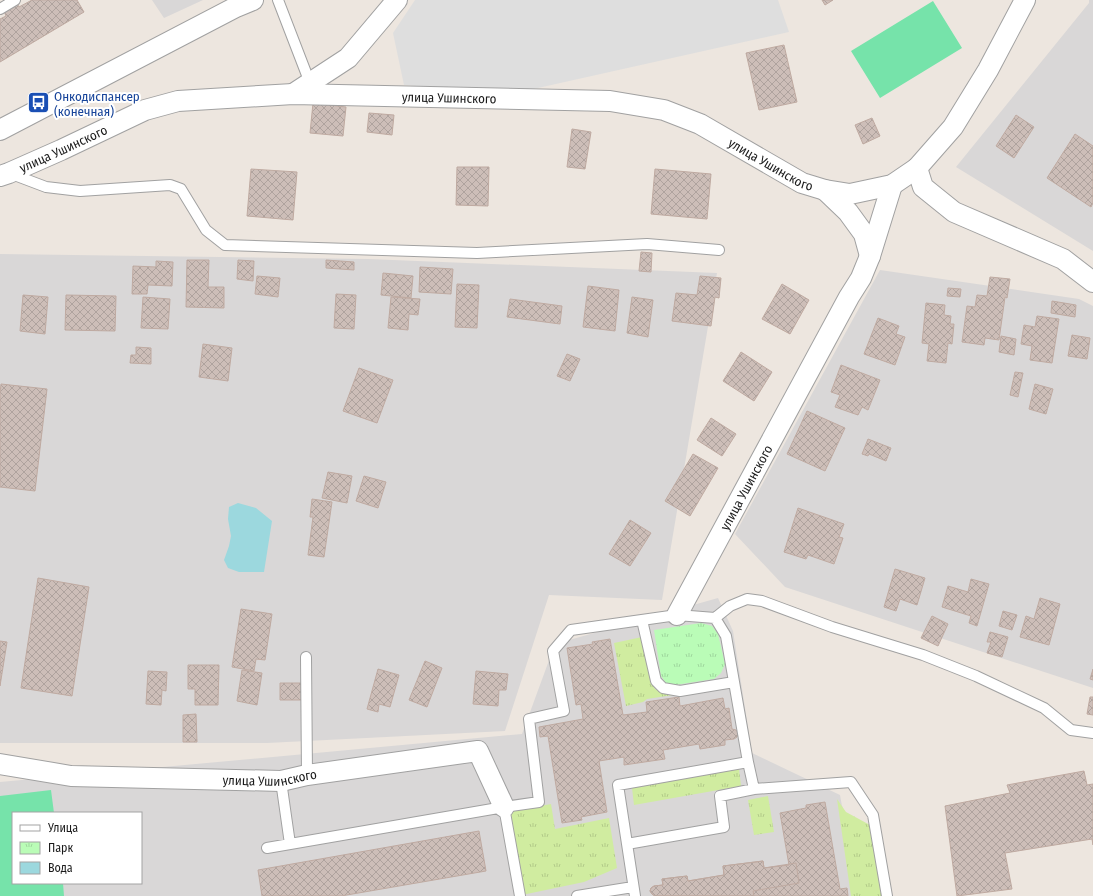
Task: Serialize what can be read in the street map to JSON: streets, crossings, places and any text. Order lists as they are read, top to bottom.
{
  "streets": {
    "street": ["улица Ушинского"]
  },
  "places": {
    "bus stop": ["Онкодиспансер (конечная)"]
  },
  "legend": ["Улица", "Парк", "Вода"]
}
